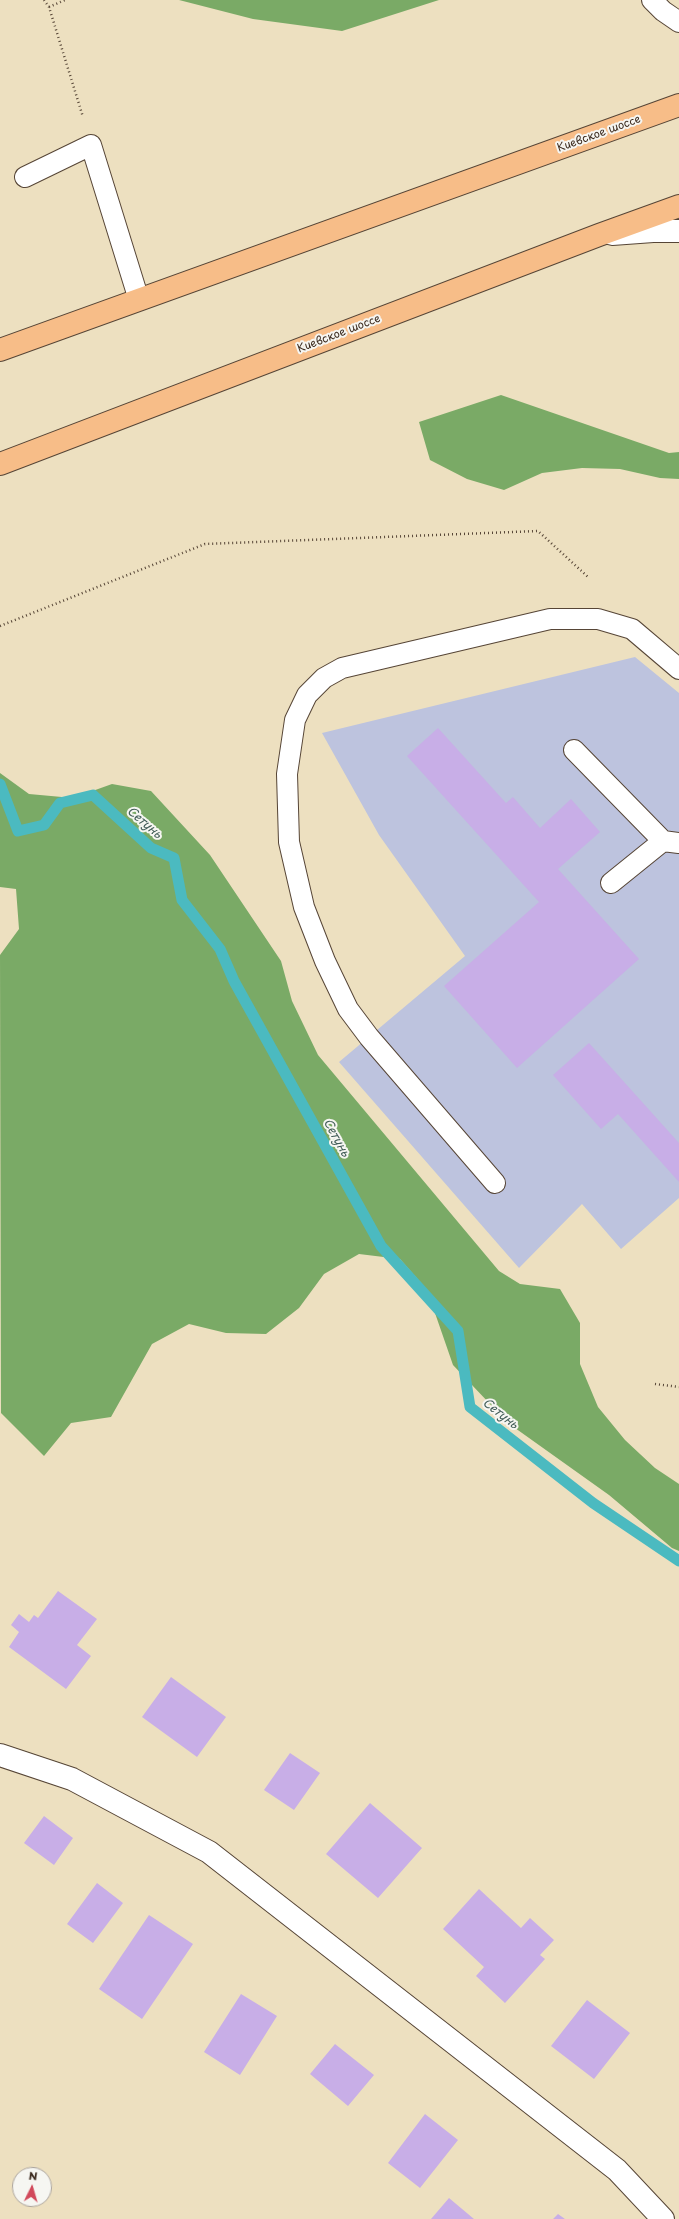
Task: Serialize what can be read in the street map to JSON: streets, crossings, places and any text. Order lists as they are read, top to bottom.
{
  "streets": {
    "highway": ["Киевское шоссе"]
  },
  "water": ["Сетунь"],
  "north": "top"
}
